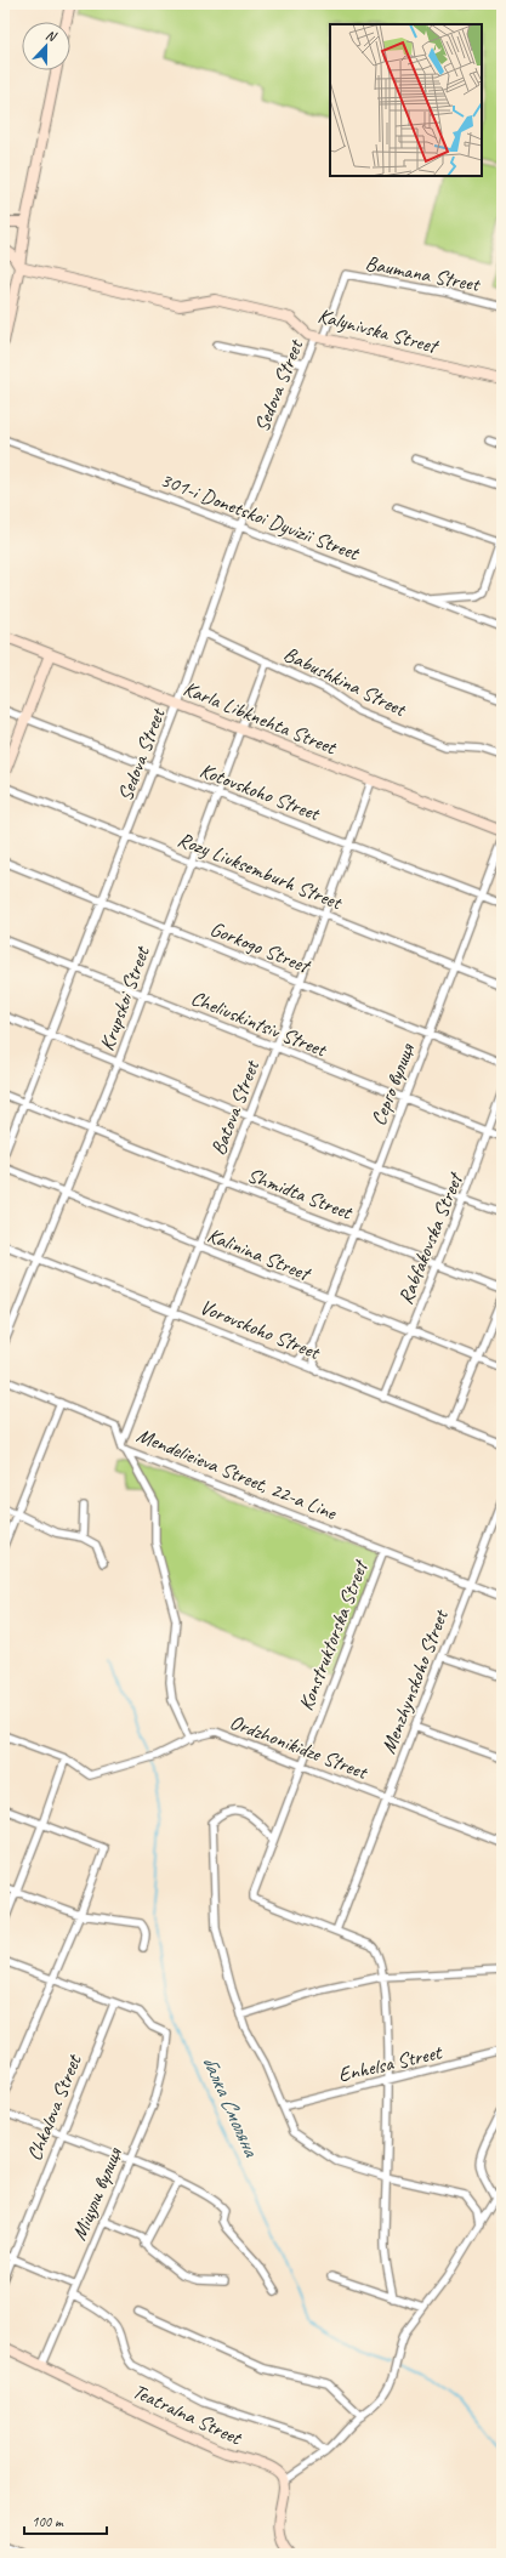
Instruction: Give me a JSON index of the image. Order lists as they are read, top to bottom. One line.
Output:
{"streets":{"street":["Baumana Street","Kalynivska Street","Sedova Street","301-i Donetskoi Dyvizii Street","Babushkina Street","Karla Libknehta Street","Kotovskoho Street","Rozy Liuksemburh Street","Gorkogo Street","Krupskoi Street","Cheliuskintsiv Street","Серго вулиця","Batova Street","Shmidta Street","Rabfakovska Street","Kalinina Street","Vorovskoho Street","Mendelieieva Street, 22-a Line","Konstruktorska Street","Menzhynskoho Street","Ordzhonikidze Street","Enhelsa Street","Chkalova Street","Міцули вулиця","Teatralna Street"]},"crossings":[["Baumana Street","Kalynivska Street"],["Baumana Street","Sedova Street"],["Kalynivska Street","Sedova Street"],["Sedova Street","301-i Donetskoi Dyvizii Street"],["Sedova Street","Babushkina Street"],["Sedova Street","Karla Libknehta Street"],["Sedova Street","Kotovskoho Street"],["Sedova Street","Rozy Liuksemburh Street"],["Sedova Street","Gorkogo Street"],["Sedova Street","Cheliuskintsiv Street"],["Sedova Street","Shmidta Street"],["Babushkina Street","Krupskoi Street"],["Karla Libknehta Street","Krupskoi Street"],["Karla Libknehta Street","Batova Street"],["Kotovskoho Street","Krupskoi Street"],["Kotovskoho Street","Серго вулиця"],["Kotovskoho Street","Batova Street"],["Rozy Liuksemburh Street","Krupskoi Street"],["Rozy Liuksemburh Street","Серго вулиця"],["Rozy Liuksemburh Street","Batova Street"],["Gorkogo Street","Krupskoi Street"],["Gorkogo Street","Серго вулиця"],["Gorkogo Street","Batova Street"],["Krupskoi Street","Cheliuskintsiv Street"],["Krupskoi Street","Shmidta Street"],["Krupskoi Street","Kalinina Street"],["Krupskoi Street","Vorovskoho Street"],["Cheliuskintsiv Street","Серго вулиця"],["Cheliuskintsiv Street","Batova Street"],["Cheliuskintsiv Street","Rabfakovska Street"],["Серго вулиця","Shmidta Street"],["Серго вулиця","Kalinina Street"],["Серго вулиця","Vorovskoho Street"],["Batova Street","Shmidta Street"],["Batova Street","Kalinina Street"],["Batova Street","Vorovskoho Street"],["Batova Street","Mendelieieva Street, 22-a Line"],["Shmidta Street","Rabfakovska Street"],["Rabfakovska Street","Kalinina Street"],["Rabfakovska Street","Vorovskoho Street"],["Mendelieieva Street, 22-a Line","Konstruktorska Street"],["Mendelieieva Street, 22-a Line","Menzhynskoho Street"],["Konstruktorska Street","Menzhynskoho Street"],["Konstruktorska Street","Ordzhonikidze Street"],["Menzhynskoho Street","Ordzhonikidze Street"],["Chkalova Street","Міцули вулиця"],["Міцули вулиця","Teatralna Street"]],"water":["балка Смоляна"],"scale_bar":"100 m","north":"top"}
